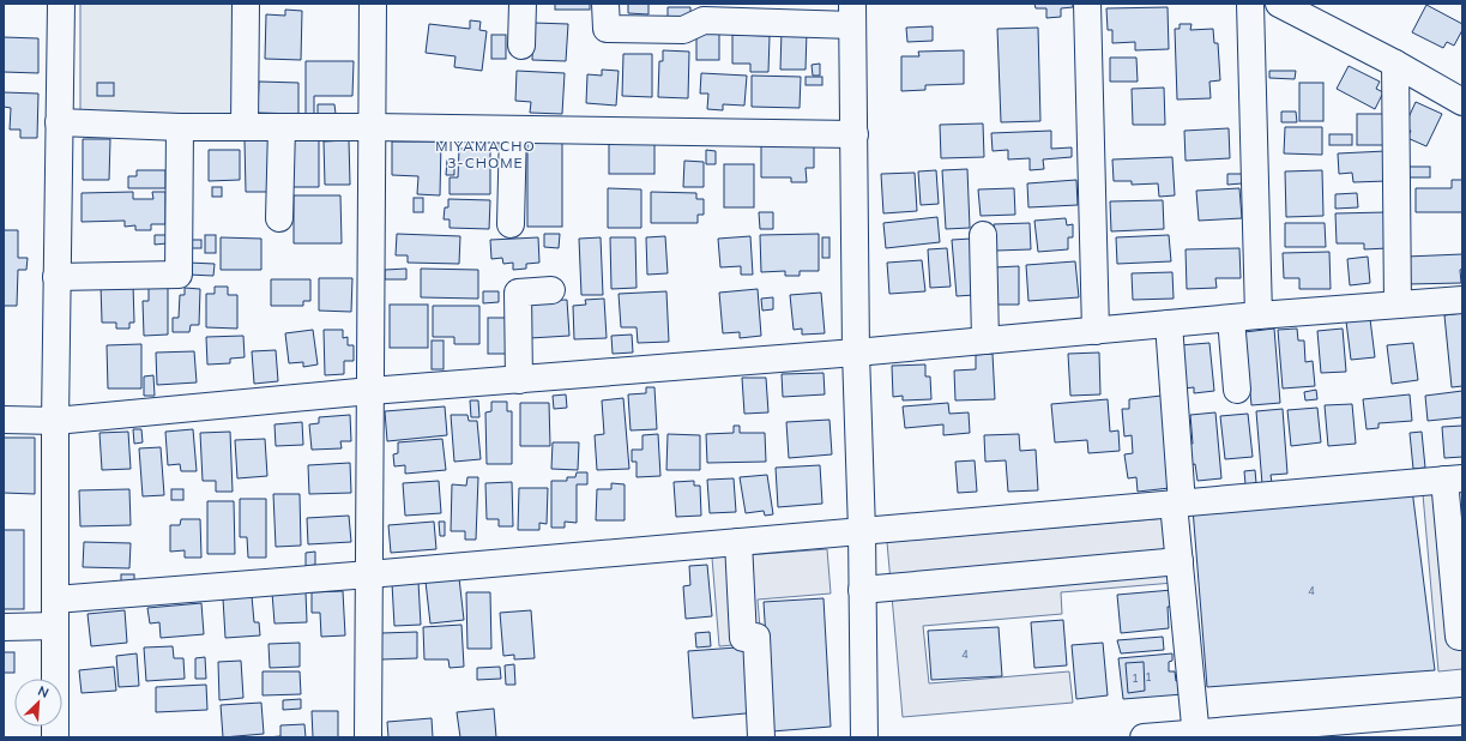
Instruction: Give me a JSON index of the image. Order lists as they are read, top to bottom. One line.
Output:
{"districts":["MIYAMACHO 3-CHOME"],"house_numbers":["4","4","1","1"],"north":"top right"}
